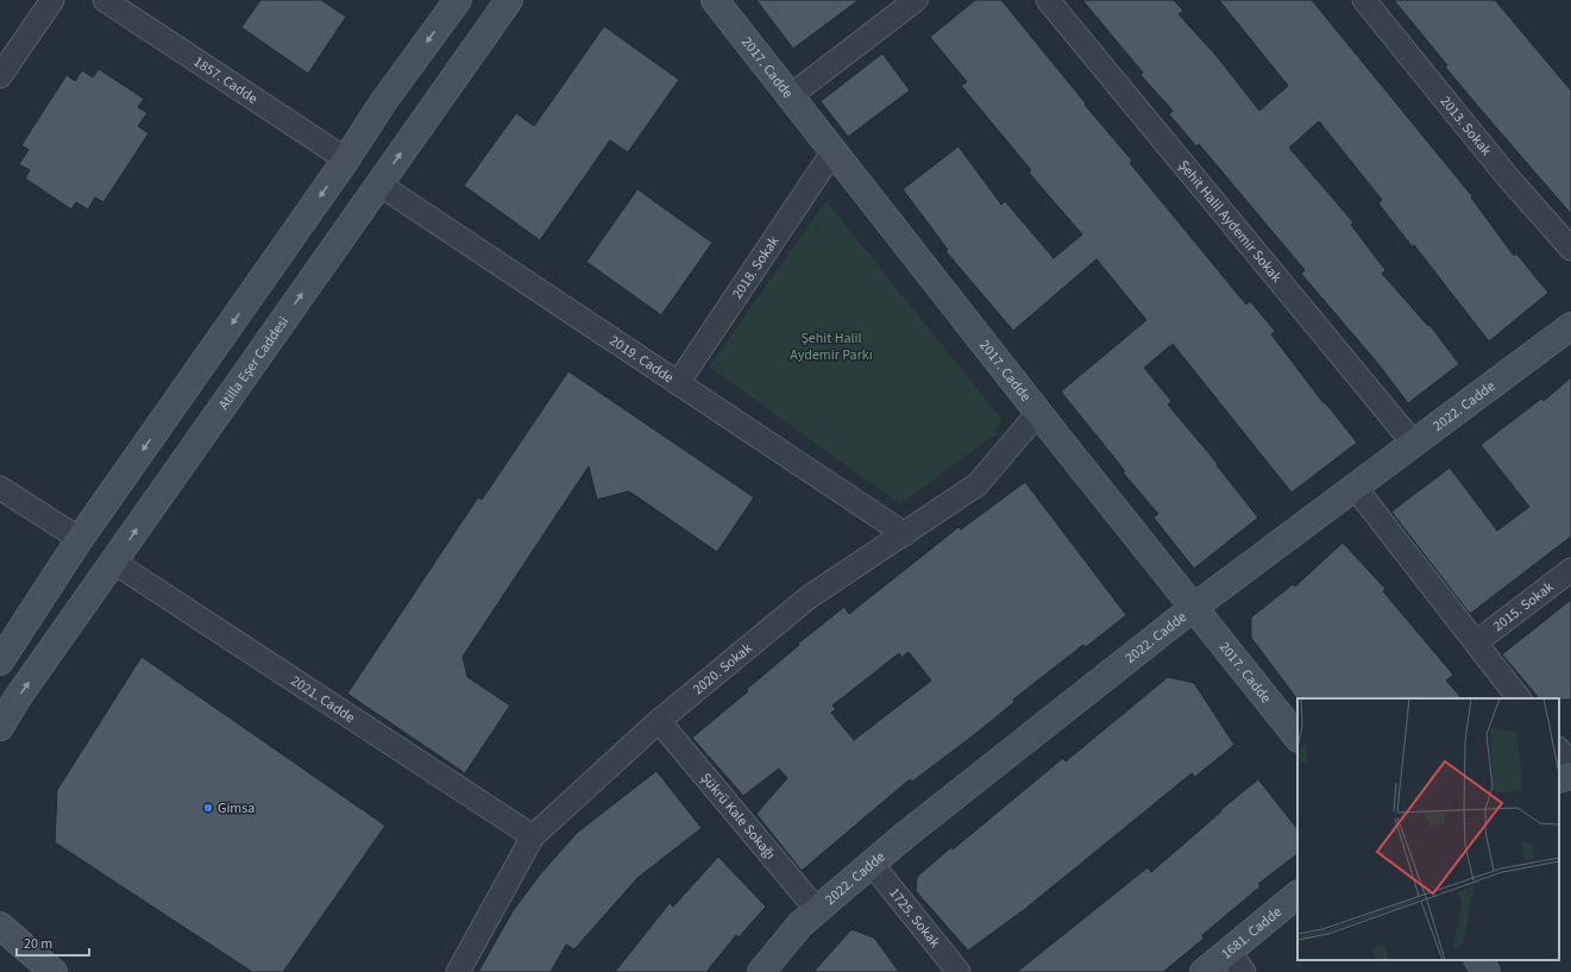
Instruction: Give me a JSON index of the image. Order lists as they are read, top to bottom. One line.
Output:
{"streets":{"street":["2017. Cadde","1857. Cadde","2013. Sokak","Şehit Halil Aydemir Sokak","2018. Sokak","2019. Cadde","Atilla Eşer Caddesi","2022. Cadde","2015. Sokak","2020. Sokak","2021. Cadde","Şükrü Kale Sokağı","1725. Sokak","1681. Cadde"]},"crossings":[["2017. Cadde","2018. Sokak"],["2017. Cadde","2022. Cadde"],["2017. Cadde","2020. Sokak"],["Şehit Halil Aydemir Sokak","2022. Cadde"],["2018. Sokak","2019. Cadde"],["2019. Cadde","Atilla Eşer Caddesi"],["2019. Cadde","2020. Sokak"],["Atilla Eşer Caddesi","2021. Cadde"],["2022. Cadde","Şükrü Kale Sokağı"],["2022. Cadde","1725. Sokak"],["2020. Sokak","2021. Cadde"],["2020. Sokak","Şükrü Kale Sokağı"]],"parks":["Şehit Halil Aydemir Parkı"],"places":["Gimsa"],"scale_bar":"20 m"}
